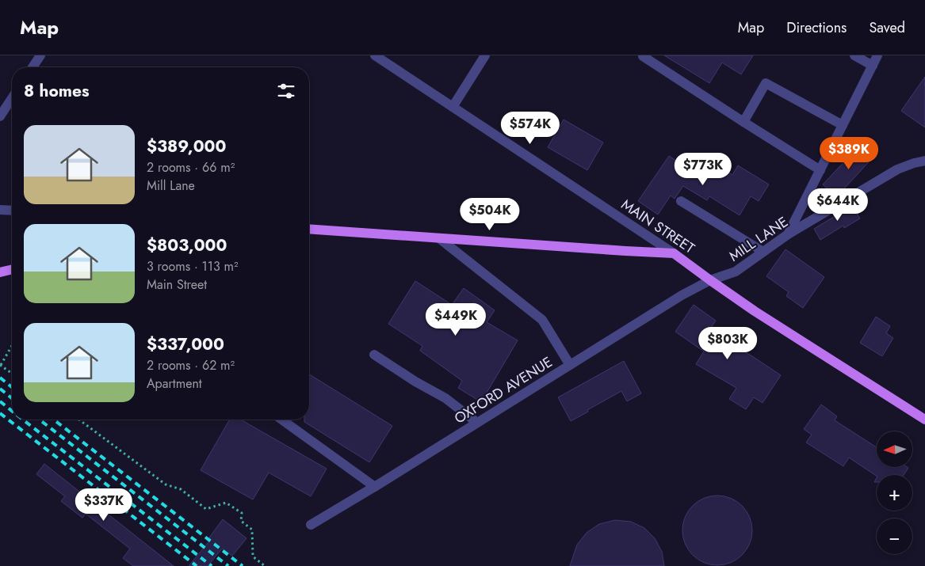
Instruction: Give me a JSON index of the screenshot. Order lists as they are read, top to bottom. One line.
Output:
{"streets":{"main road":["MAIN STREET"],"street":["MILL LANE","OXFORD AVENUE"]},"crossings":[["MAIN STREET","MILL LANE"],["MAIN STREET","OXFORD AVENUE"],["MILL LANE","OXFORD AVENUE"]],"north":"left","page":{"header":"Map","nav":["Map","Directions","Saved"],"heading":"8 homes","price":["$574K","$389K","$773K","$644K","$504K","$449K","$803K","$337K"],"list":[{"name":"$389,000","note":"2 rooms · 66 m² · Mill Lane"},{"name":"$803,000","note":"3 rooms · 113 m² · Main Street"},{"name":"$337,000","note":"2 rooms · 62 m² · Apartment"}],"map_buttons":["+","−"]}}
